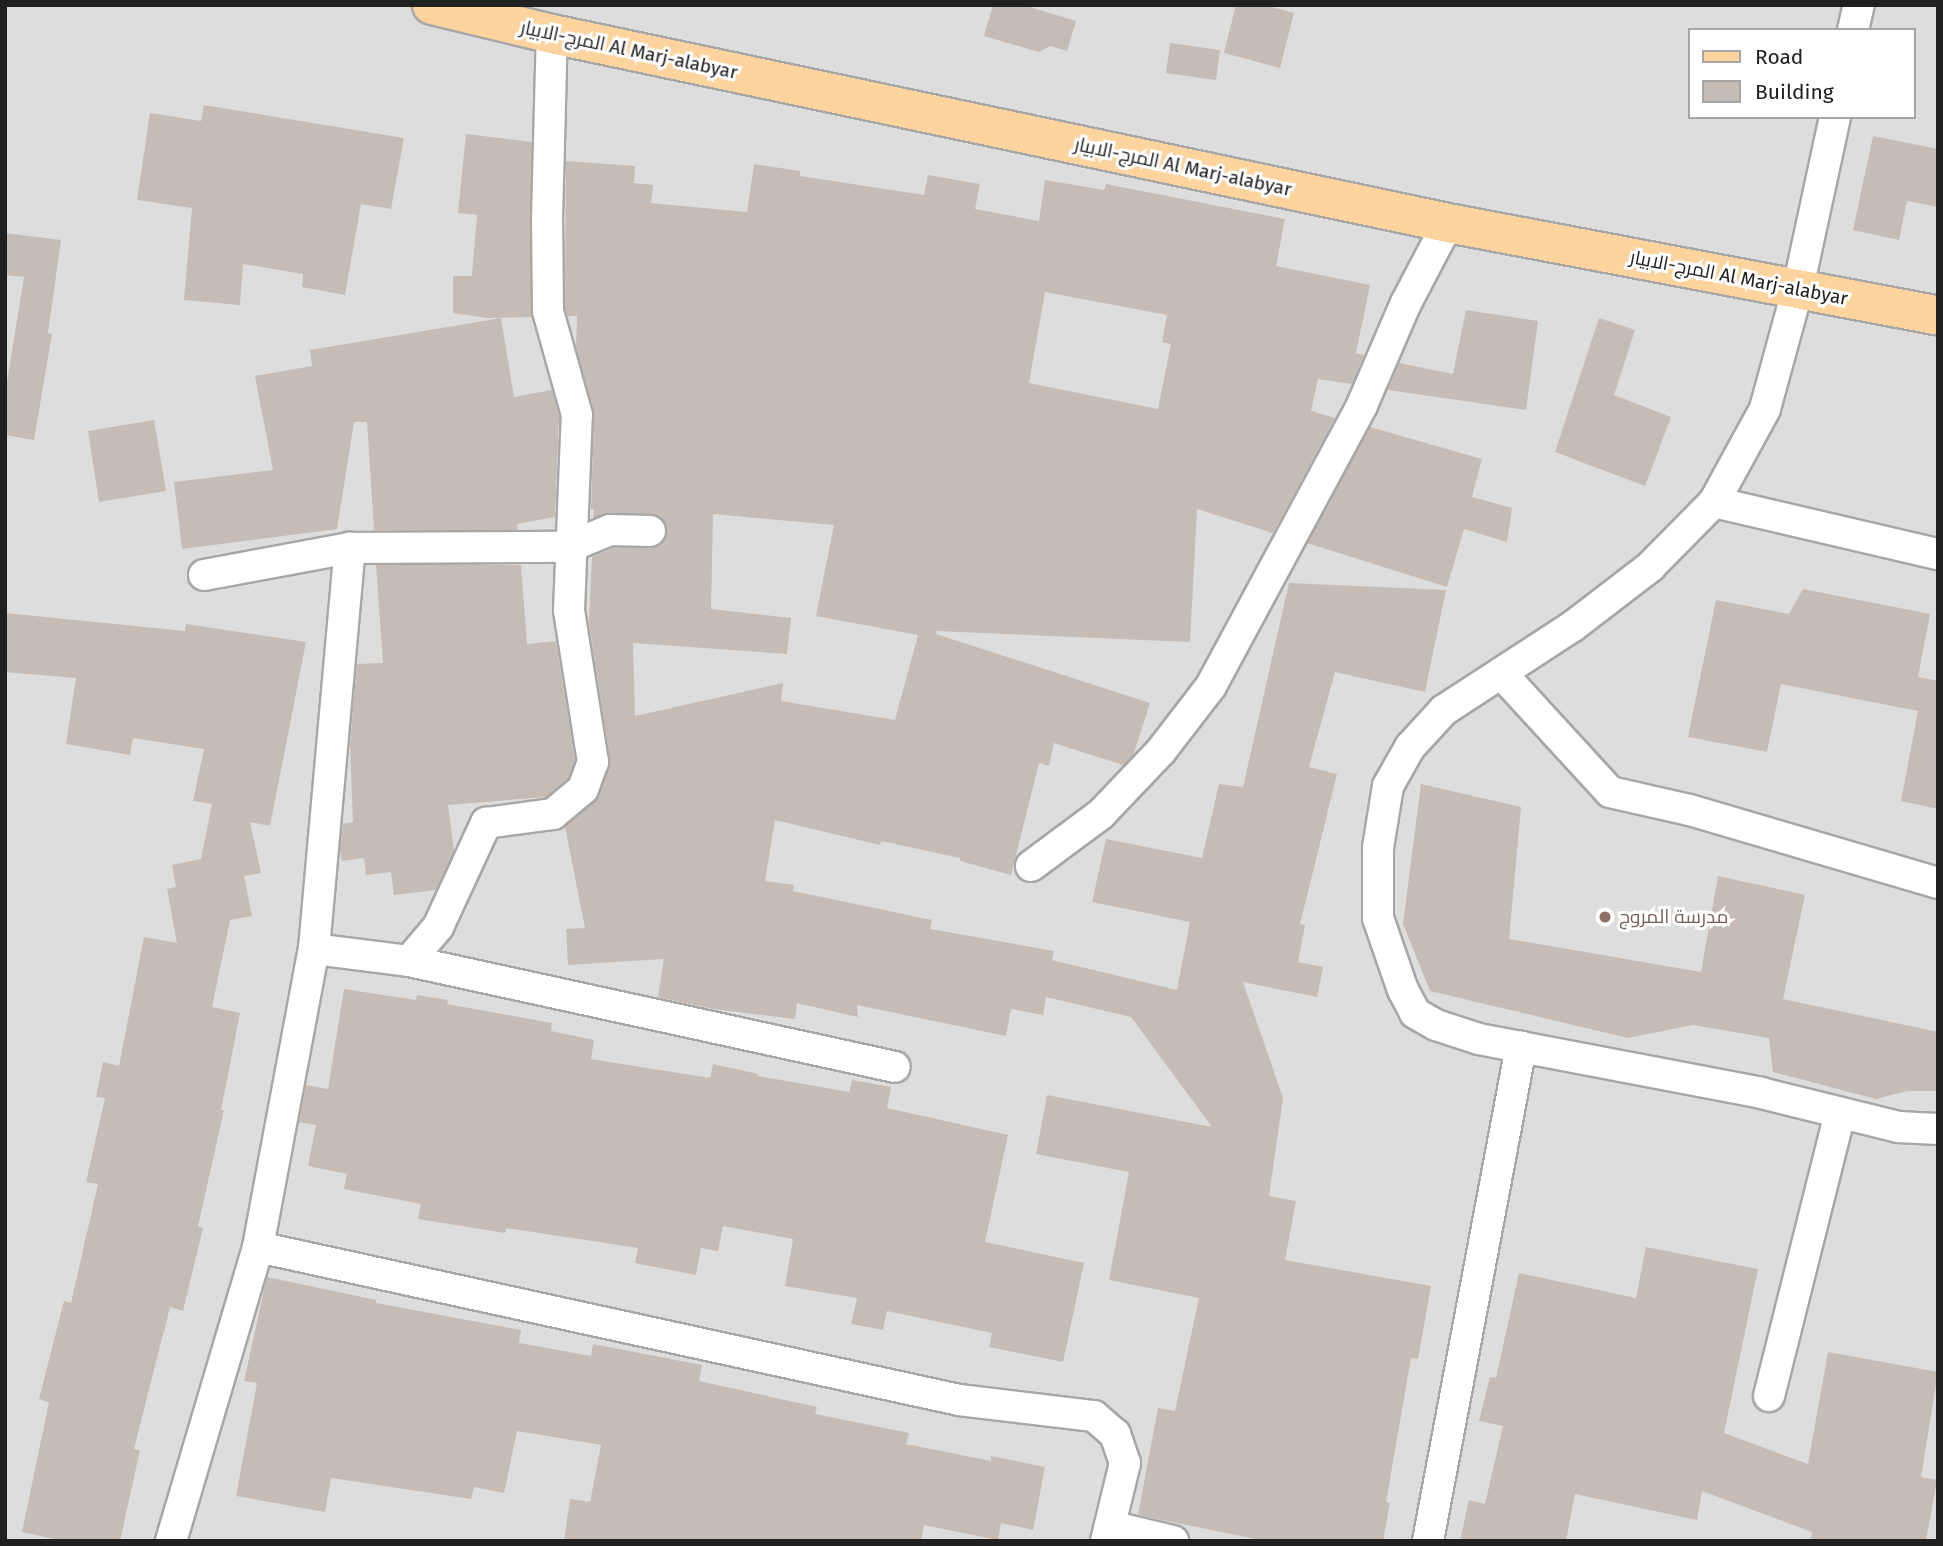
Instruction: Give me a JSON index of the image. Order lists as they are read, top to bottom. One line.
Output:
{"streets":{"main road":["المرج-الابيار Al Marj-alabyar"]},"places":["مدرسة المروج"],"legend":["Road","Building"]}
